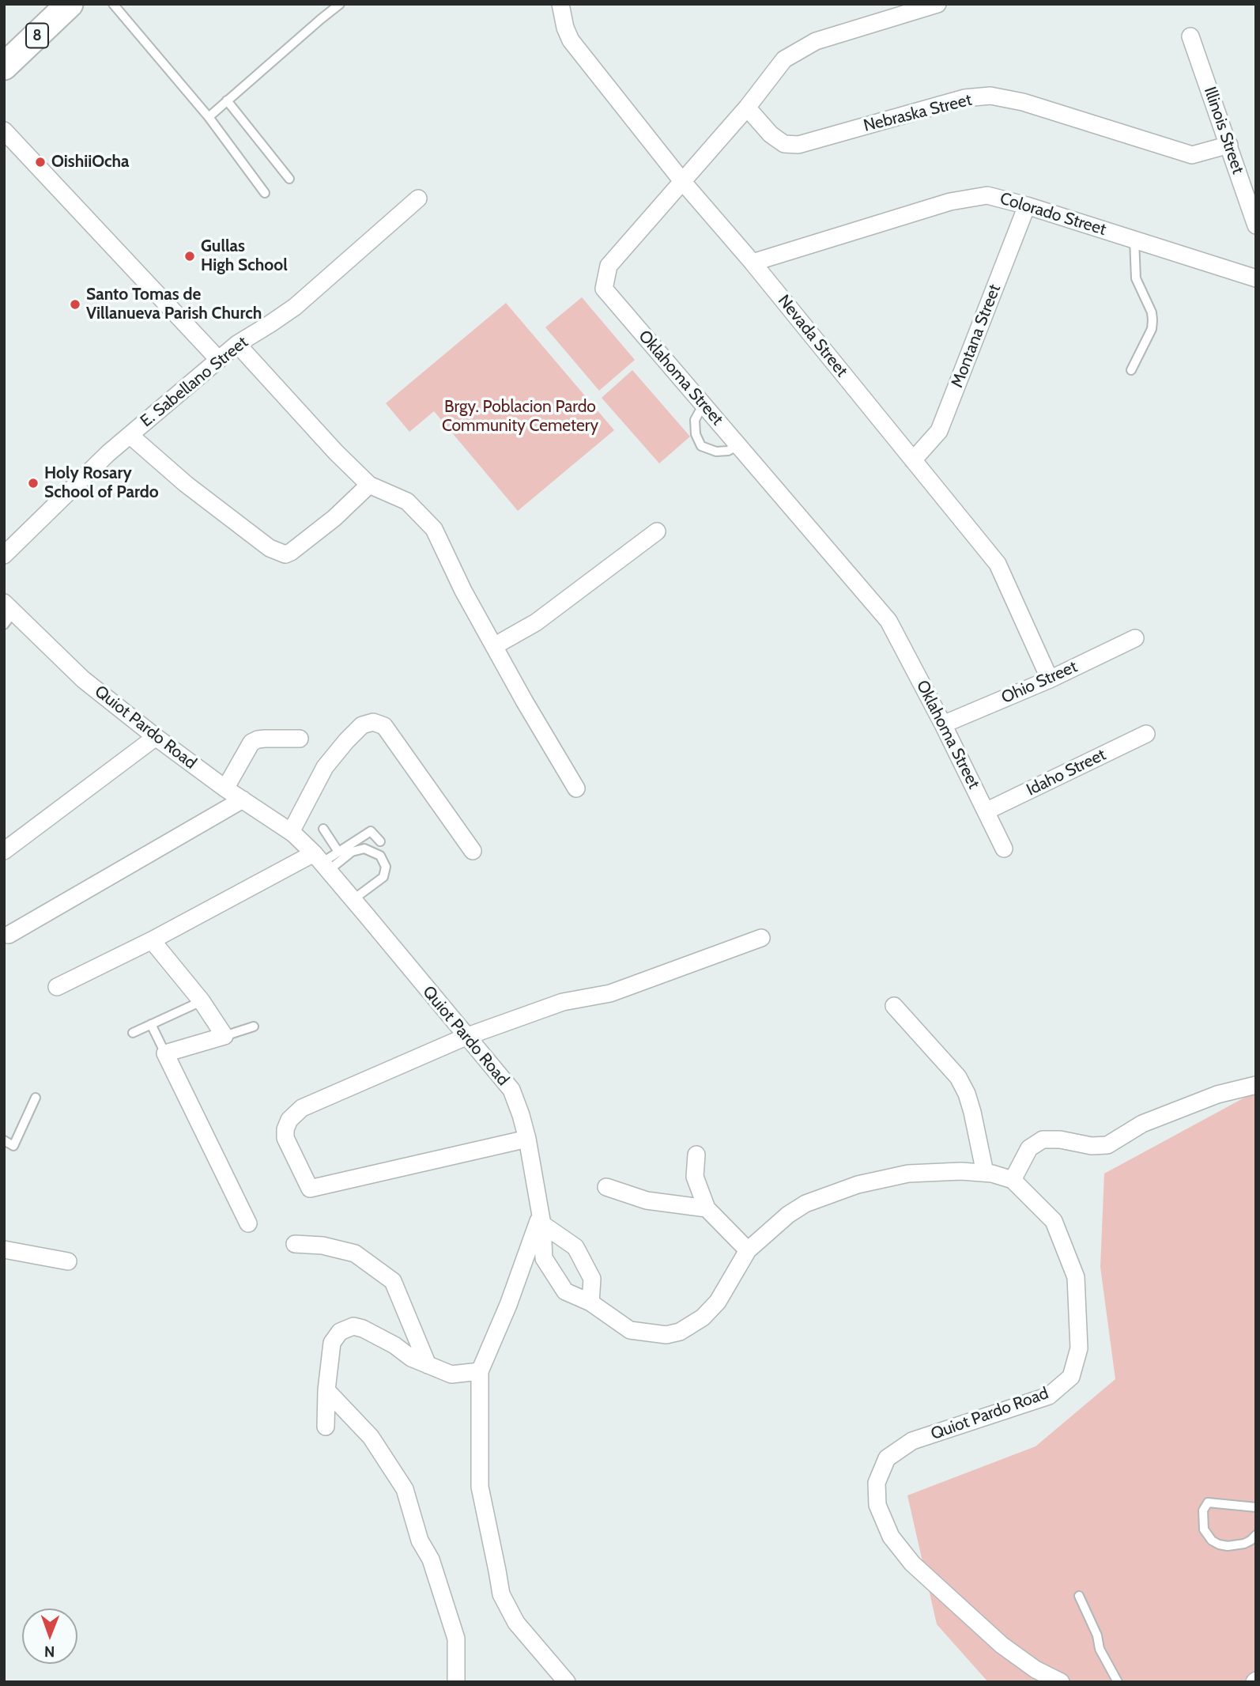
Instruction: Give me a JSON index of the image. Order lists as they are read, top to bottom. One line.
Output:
{"streets":{"main road":["8"],"street":["Nebraska Street","Illinois Street","Colorado Street","Nevada Street","Montana Street","Oklahoma Street","E. Sabellano Street","Ohio Street","Quiot Pardo Road","Idaho Street"]},"crossings":[["Nebraska Street","Illinois Street"],["Nebraska Street","Oklahoma Street"],["Colorado Street","Nevada Street"],["Colorado Street","Montana Street"],["Nevada Street","Montana Street"],["Nevada Street","Oklahoma Street"],["Nevada Street","Ohio Street"],["Oklahoma Street","Ohio Street"],["Oklahoma Street","Idaho Street"]],"parks":["Brgy. Poblacion Pardo Community Cemetery"],"places":["OishiiOcha","Gullas High School","Santo Tomas de Villanueva Parish Church","Holy Rosary School of Pardo"],"north":"bottom"}
